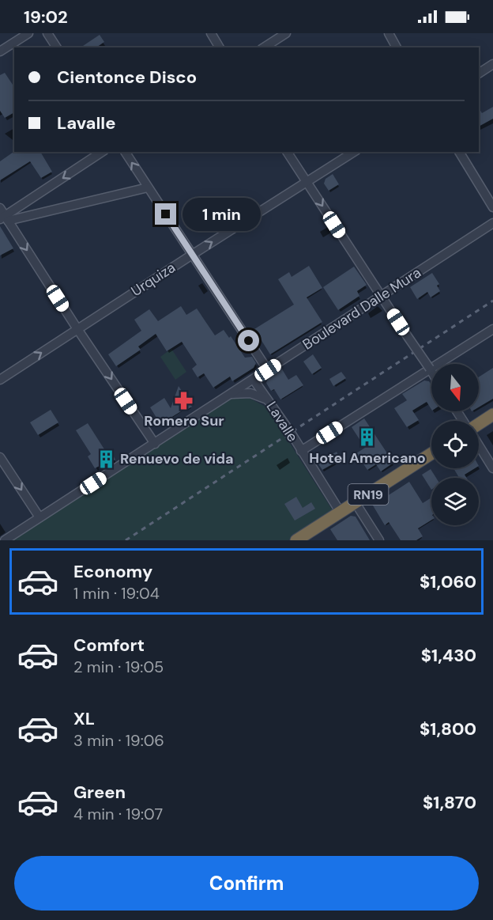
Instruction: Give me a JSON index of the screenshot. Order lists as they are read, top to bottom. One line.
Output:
{"streets":{"highway":["RN19"],"street":["Urquiza","Boulevard Dalle Mura","Lavalle"]},"crossings":[["Boulevard Dalle Mura","Lavalle"],["Lavalle","RN19"]],"one_way":["Urquiza"],"places":{"pharmacy":["Romero Sur"],"building":["Hotel Americano","Renuevo de vida"]},"north":"bottom","page":{"status":"19:02","banner":["Cientonce Disco","Lavalle"],"bubble":"1 min","list":[{"name":"Economy","note":"1 min · 19:04","value":"$1,060"},{"name":"Comfort","note":"2 min · 19:05","value":"$1,430"},{"name":"XL","note":"3 min · 19:06","value":"$1,800"},{"name":"Green","note":"4 min · 19:07","value":"$1,870"}],"buttons":"Confirm"}}
